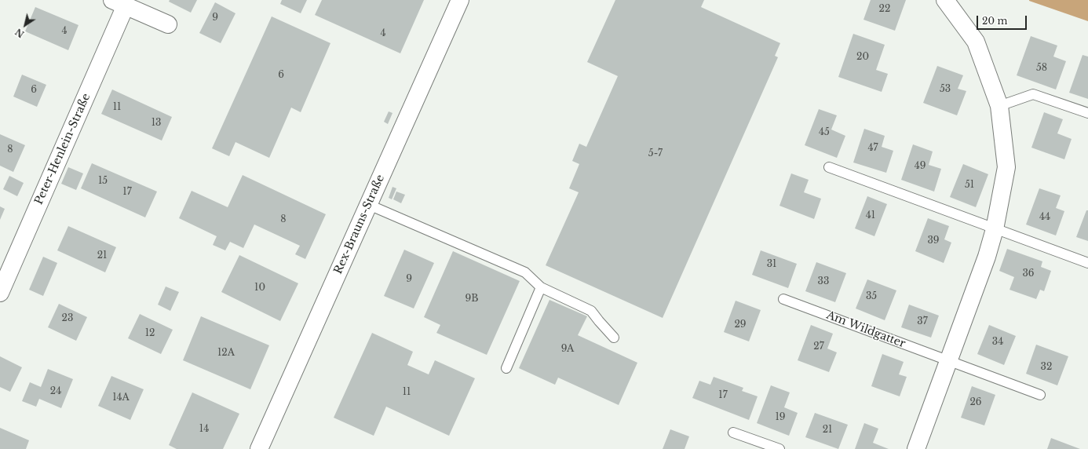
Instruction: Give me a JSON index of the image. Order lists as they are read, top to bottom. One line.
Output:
{"streets":{"street":["Peter-Henlein-Straße","Rex-Brauns-Straße"],"lane":["Am Wildgatter"]},"house_numbers":["22","9","4","4","20","58","6","53","6","11","13","45","47","8","5-7","49","15","51","17","41","44","8","39","21","31","36","9","33","10","35","9B","23","37","29","12","34","27","9A","12A","32","24","11","17","14A","26","19","14","21"],"scale_bar":"20 m","north":"bottom left"}
